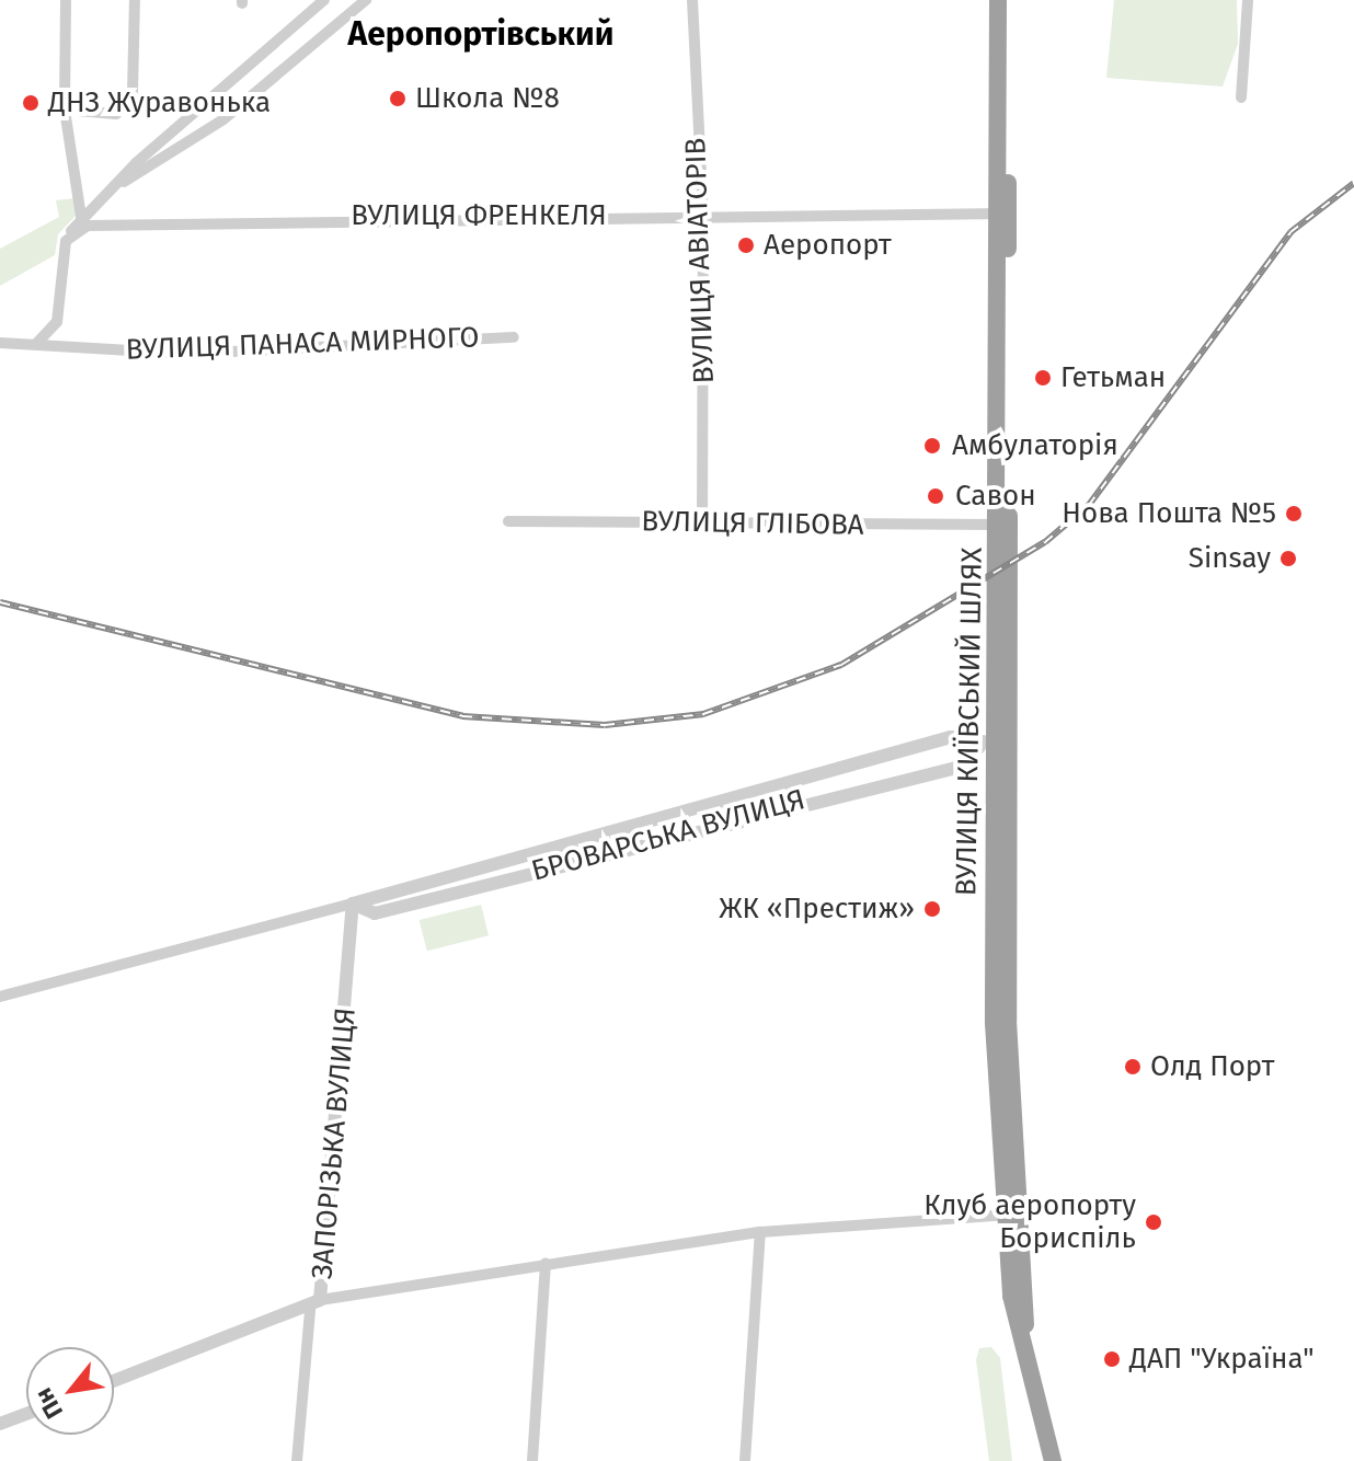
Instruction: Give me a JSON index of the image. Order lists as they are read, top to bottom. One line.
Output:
{"streets":{"highway":["ВУЛИЦЯ КИЇВСЬКИЙ ШЛЯХ"],"street":["ВУЛИЦЯ ФРЕНКЕЛЯ","ВУЛИЦЯ АВІАТОРІВ","ВУЛИЦЯ ПАНАСА МИРНОГО","ВУЛИЦЯ ГЛІБОВА","БРОВАРСЬКА ВУЛИЦЯ","ЗАПОРІЗЬКА ВУЛИЦЯ"]},"crossings":[["ВУЛИЦЯ ФРЕНКЕЛЯ","ВУЛИЦЯ АВІАТОРІВ"],["ВУЛИЦЯ ФРЕНКЕЛЯ","ВУЛИЦЯ КИЇВСЬКИЙ ШЛЯХ"],["ВУЛИЦЯ АВІАТОРІВ","ВУЛИЦЯ ГЛІБОВА"],["ВУЛИЦЯ ГЛІБОВА","ВУЛИЦЯ КИЇВСЬКИЙ ШЛЯХ"],["ВУЛИЦЯ КИЇВСЬКИЙ ШЛЯХ","БРОВАРСЬКА ВУЛИЦЯ"],["БРОВАРСЬКА ВУЛИЦЯ","ЗАПОРІЗЬКА ВУЛИЦЯ"]],"districts":["Аеропортівський"],"places":["Школа №8","ДНЗ Журавонька","Аеропорт","Гетьман","Амбулаторія","Савон","Нова Пошта №5","Sinsay","ЖК «Престиж»","Олд Порт","Клуб аеропорту Бориспіль","ДАП \"Україна\""],"north":"bottom left"}
